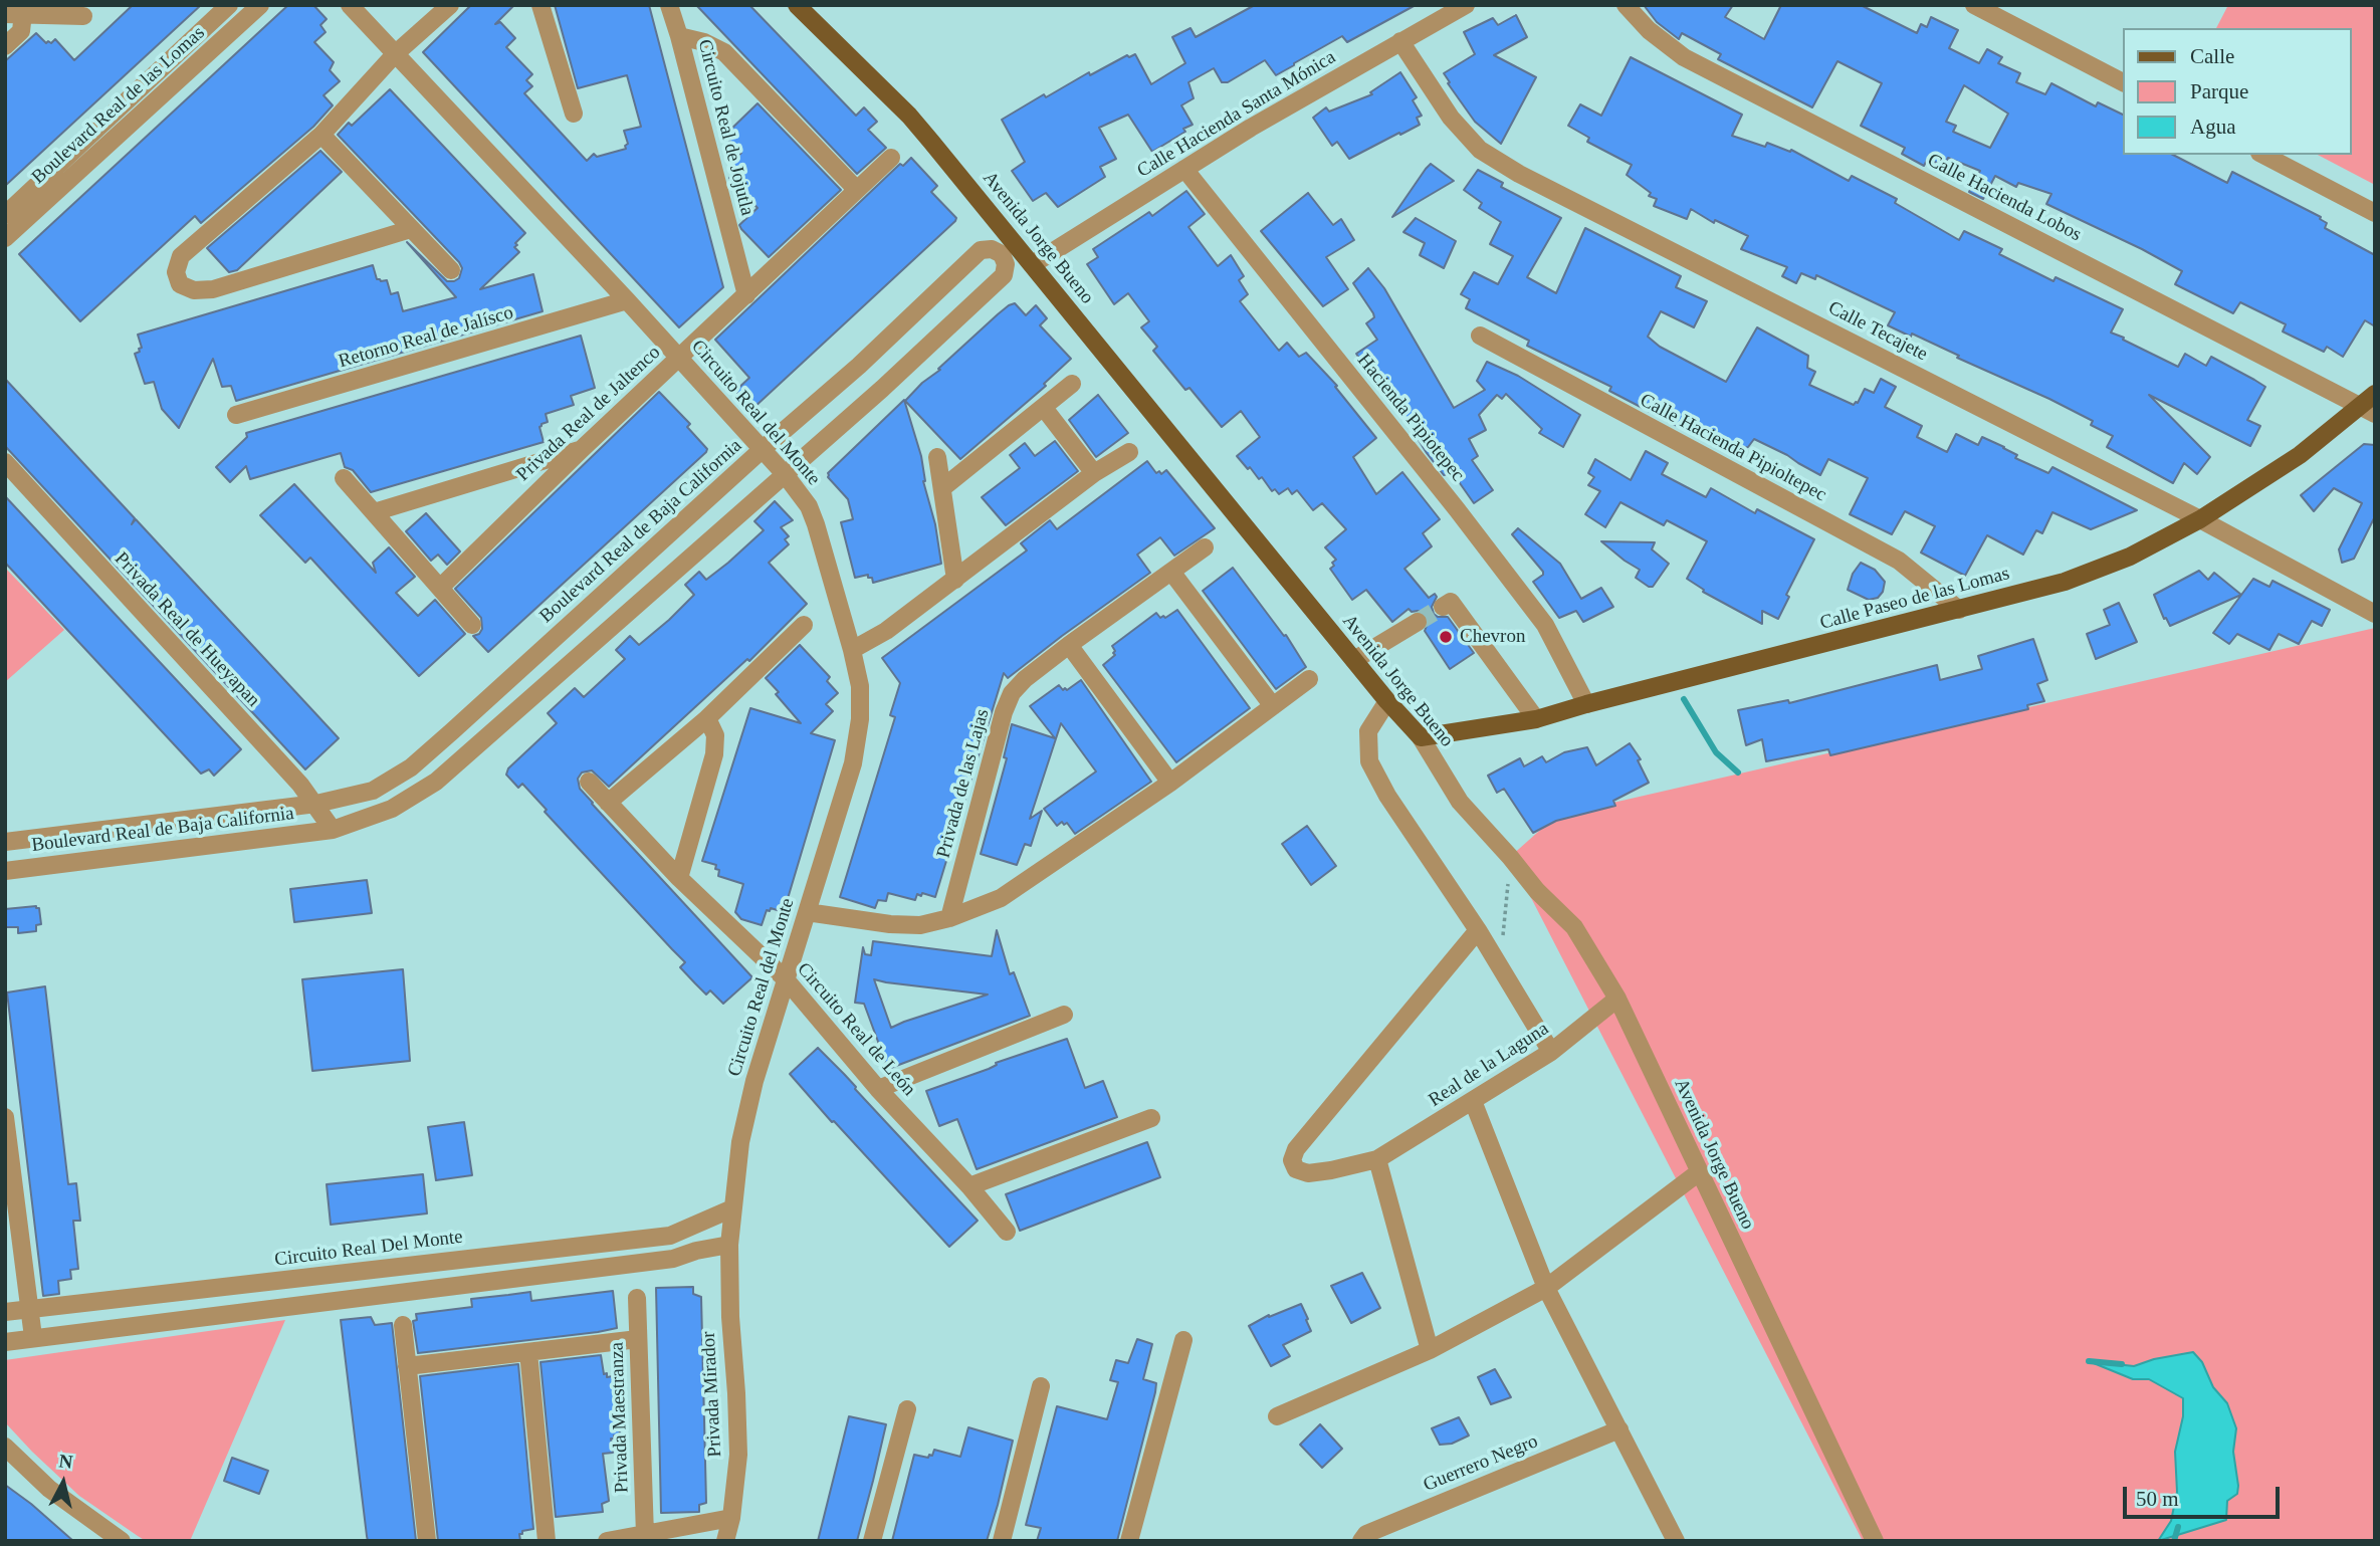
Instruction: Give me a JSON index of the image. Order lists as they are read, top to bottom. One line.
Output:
{"streets":{"main road":["Avenida Jorge Bueno","Calle Paseo de las Lomas"],"street":["Boulevard Real de las Lomas","Calle Hacienda Santa Mónica","Circuito Real de Jojutla","Calle Hacienda Lobos","Calle Tecajete","Retorno Real de Jalísco","Circuito Real del Monte","Privada Real de Jaltenco","Hacienda Pipiotepec","Calle Hacienda Pipioltepec","Boulevard Real de Baja California","Privada Real de Hueyapan","Privada de las Lajas","Circuito Real de León","Real de la Laguna","Circuito Real Del Monte","Privada Mirador","Privada Maestranza","Guerrero Negro"]},"crossings":[["Calle Hacienda Santa Mónica","Avenida Jorge Bueno"],["Calle Hacienda Santa Mónica","Calle Tecajete"],["Calle Hacienda Santa Mónica","Hacienda Pipiotepec"],["Circuito Real de Jojutla","Privada Real de Jaltenco"],["Calle Hacienda Lobos","Calle Paseo de las Lomas"],["Avenida Jorge Bueno","Calle Paseo de las Lomas"],["Avenida Jorge Bueno","Real de la Laguna"],["Calle Tecajete","Calle Paseo de las Lomas"],["Retorno Real de Jalísco","Circuito Real del Monte"],["Circuito Real del Monte","Privada Real de Jaltenco"],["Circuito Real del Monte","Boulevard Real de Baja California"],["Circuito Real del Monte","Circuito Real de León"],["Circuito Real del Monte","Circuito Real Del Monte"],["Circuito Real del Monte","Privada Mirador"],["Hacienda Pipiotepec","Calle Paseo de las Lomas"],["Calle Hacienda Pipioltepec","Calle Paseo de las Lomas"],["Boulevard Real de Baja California","Privada Real de Hueyapan"]],"places":["Chevron"],"legend":["Calle","Parque","Agua"],"scale_bar":"50 m","north":"top"}
